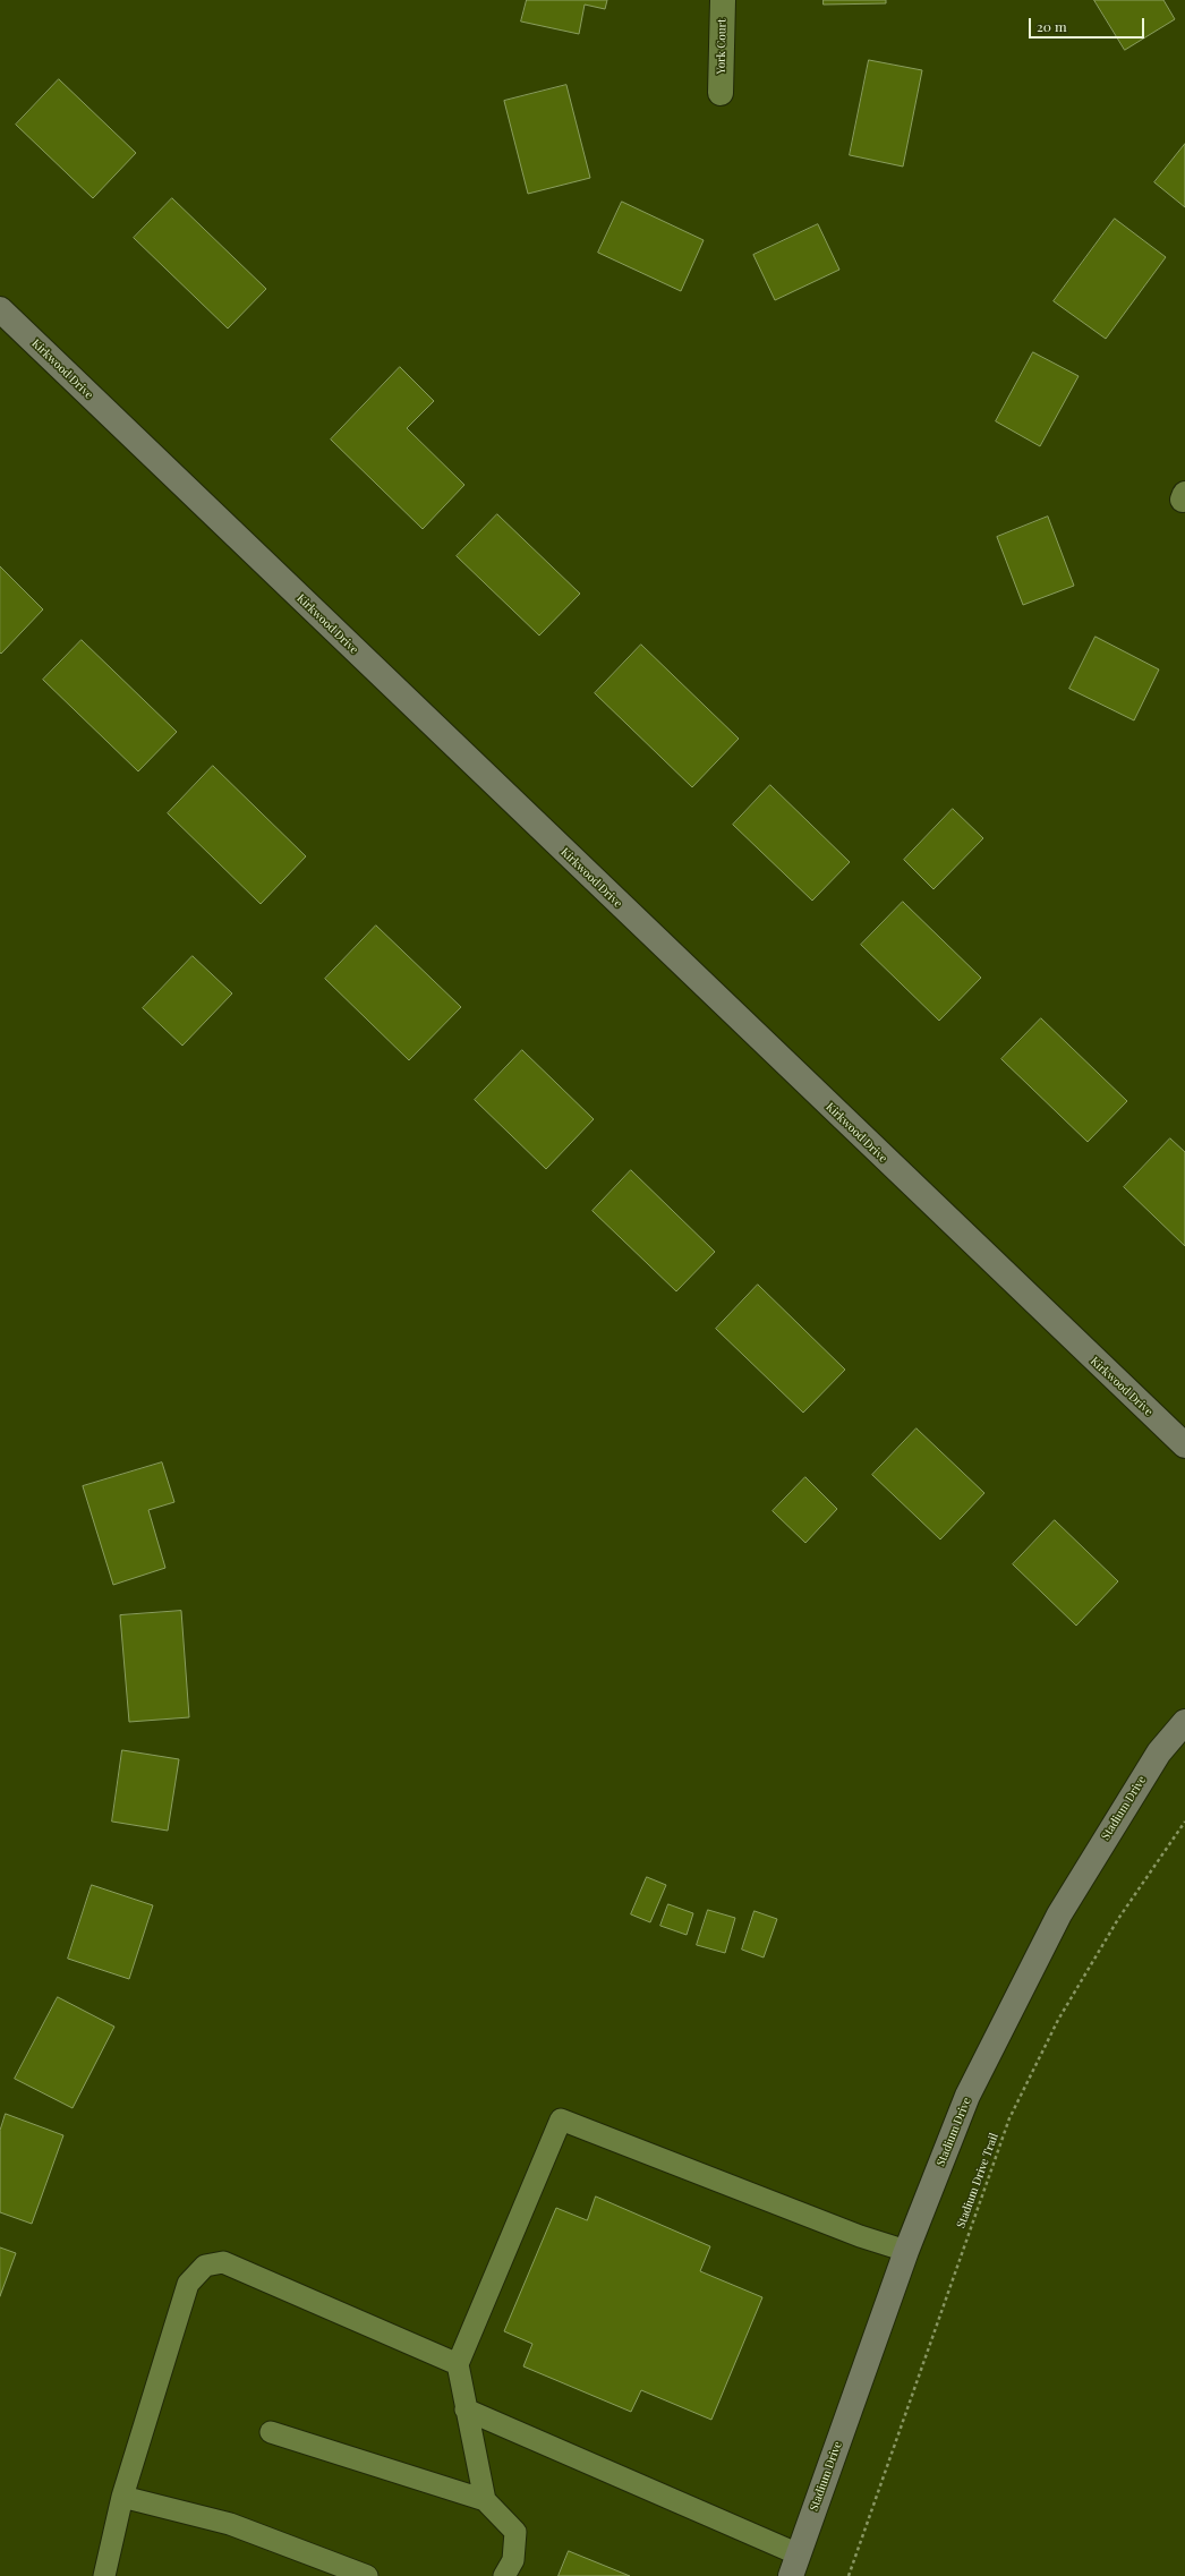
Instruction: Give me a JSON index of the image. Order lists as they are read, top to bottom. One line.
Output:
{"streets":{"street":["York Court","Kirkwood Drive","Stadium Drive"],"path":["Stadium Drive Trail"]},"scale_bar":"20 m"}
